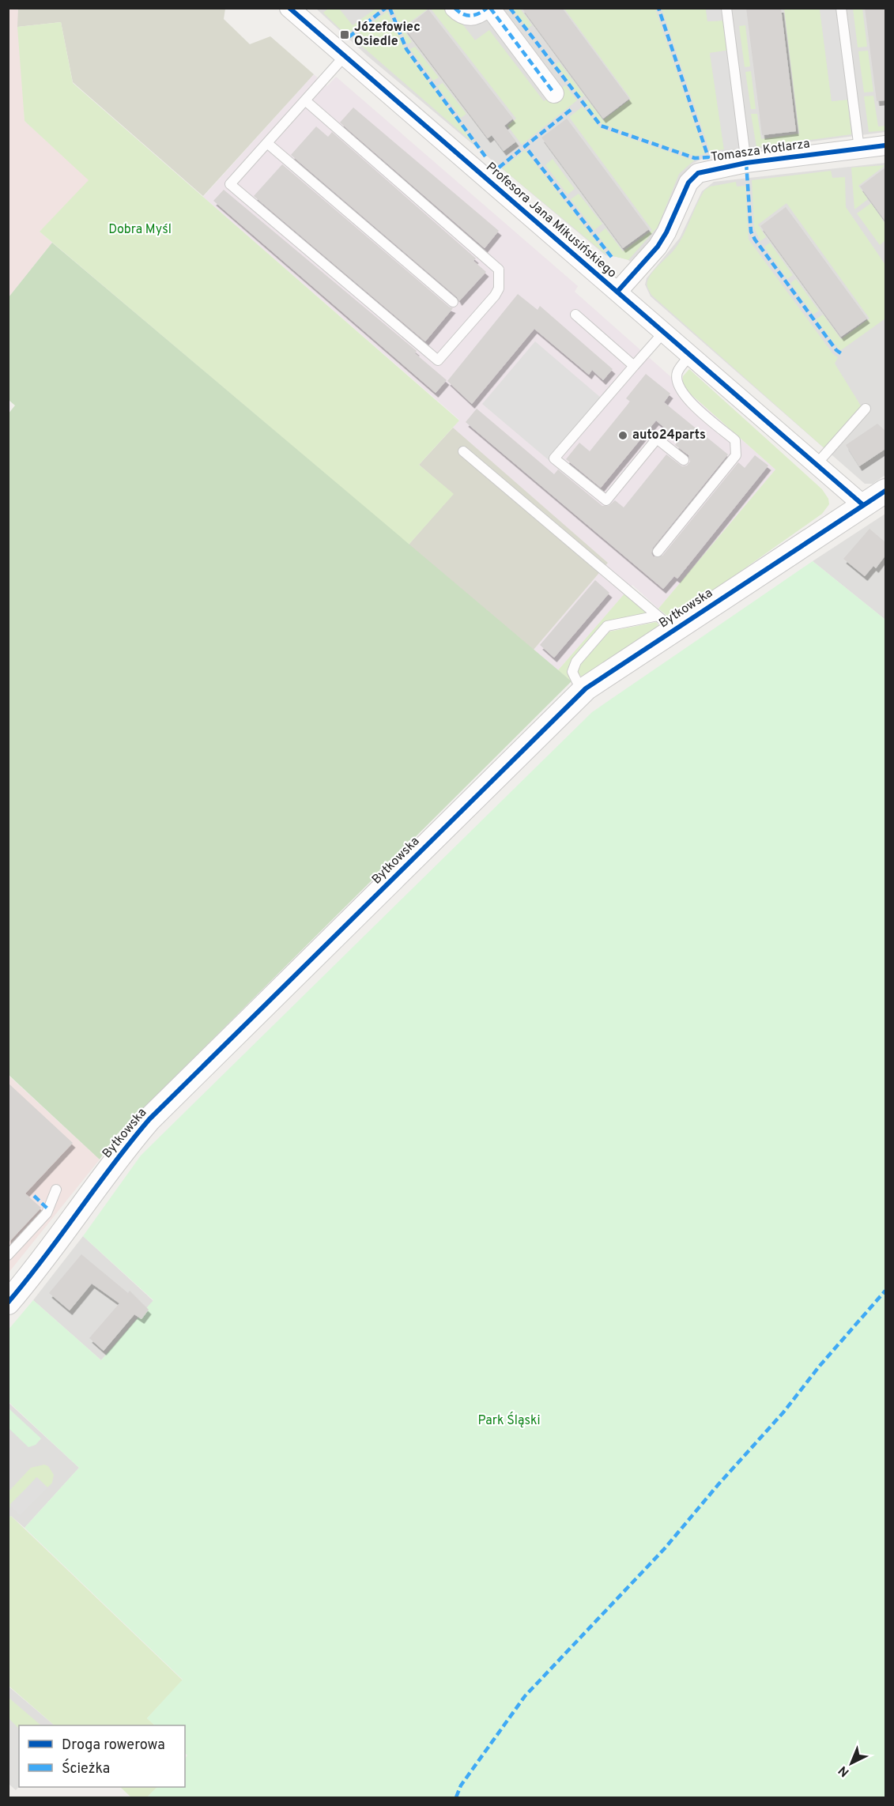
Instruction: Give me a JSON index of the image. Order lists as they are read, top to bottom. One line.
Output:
{"streets":{"street":["Tomasza Kotlarza","Profesora Jana Mikusińskiego","Bytkowska"]},"crossings":[["Tomasza Kotlarza","Profesora Jana Mikusińskiego"],["Profesora Jana Mikusińskiego","Bytkowska"]],"parks":["Dobra Myśl","Park Śląski"],"places":{"transit":["Józefowiec Osiedle"],"other":["auto24parts"]},"legend":["Droga rowerowa","Ścieżka"],"north":"bottom left"}
